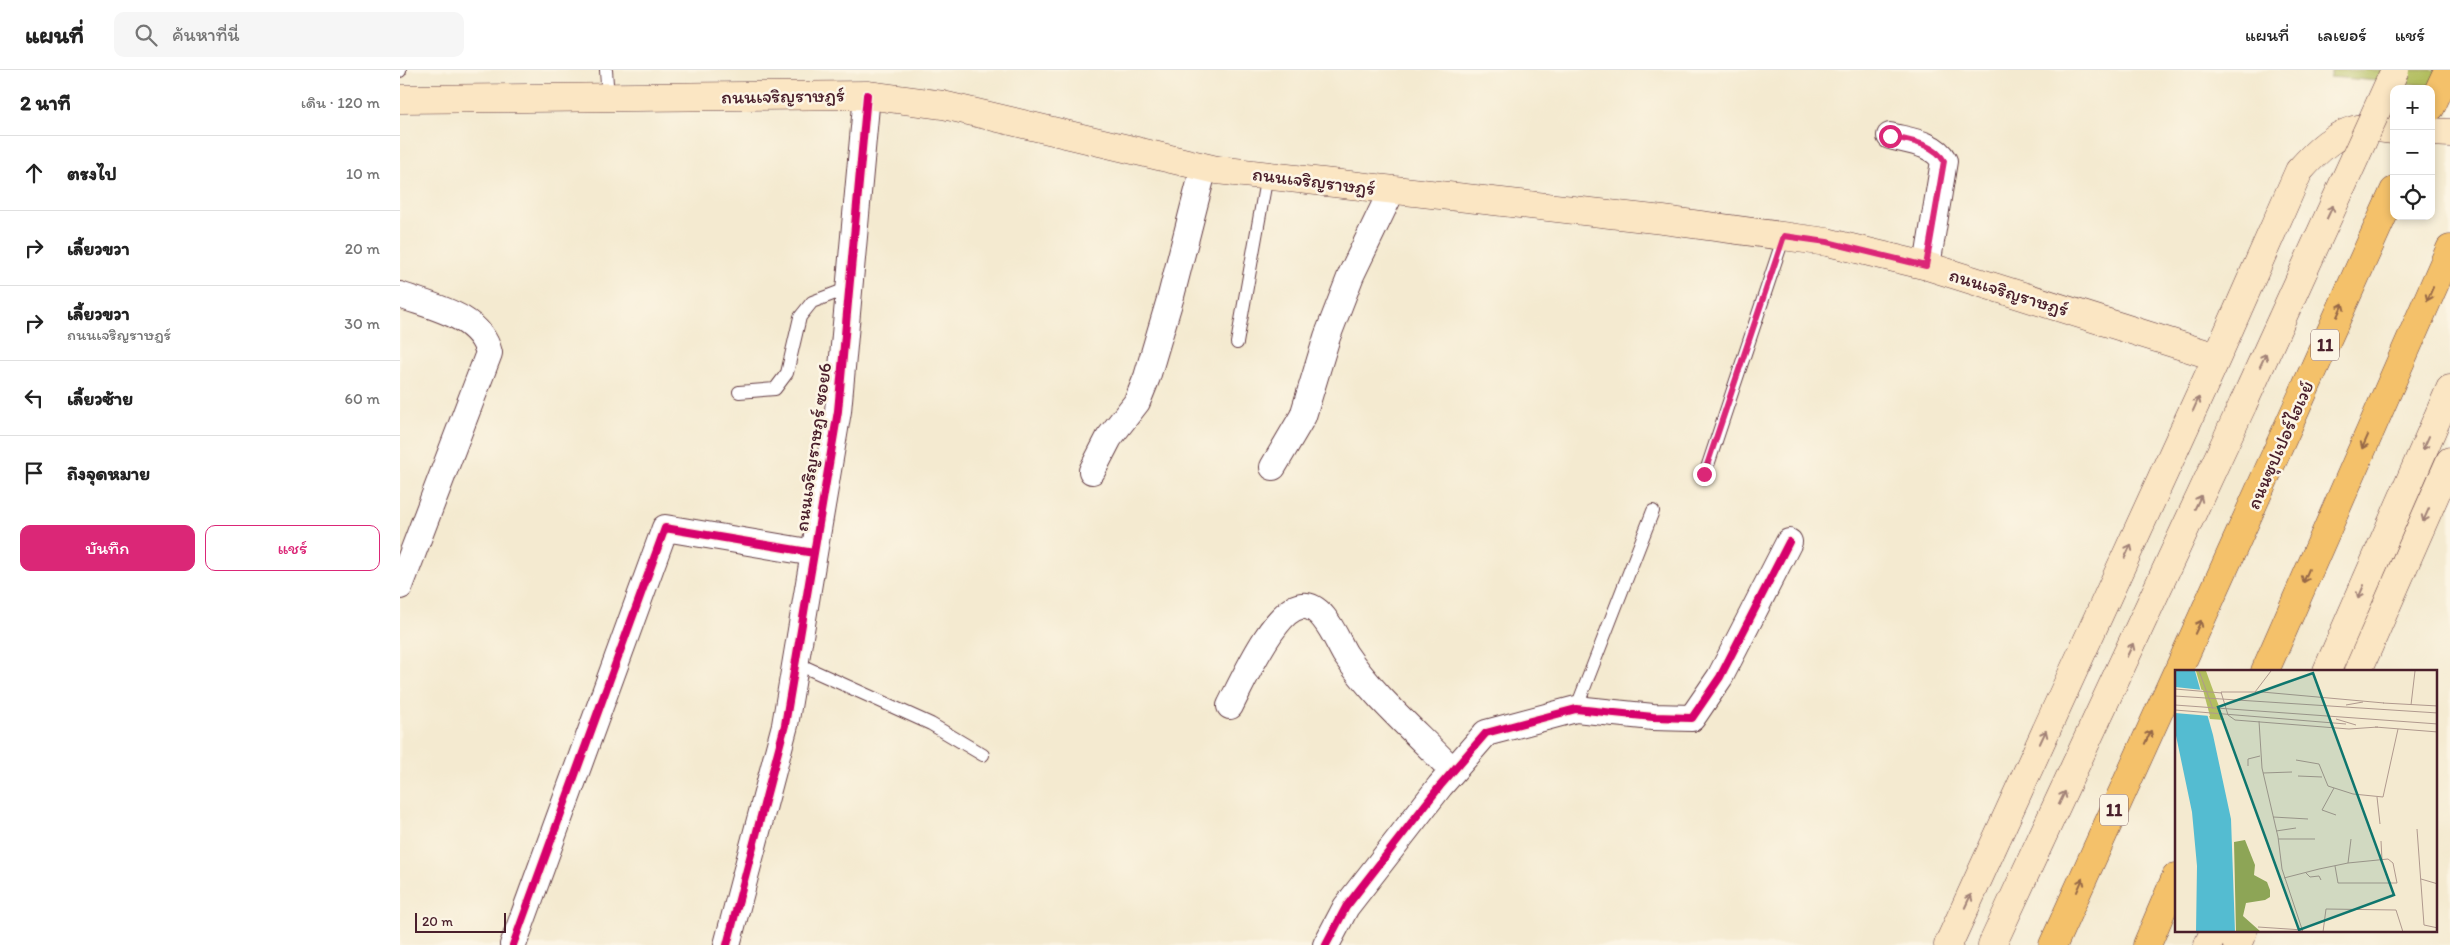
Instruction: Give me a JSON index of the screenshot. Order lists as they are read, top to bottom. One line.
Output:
{"streets":{"highway":["11","ถนนซุปเปอร์ไฮเวย์"],"main road":["ถนนเจริญราษฎร์"],"street":["ถนนเจริญราษฎร์ ซอย6"]},"crossings":[["ถนนเจริญราษฎร์","ถนนเจริญราษฎร์ ซอย6"]],"scale_bar":"20 m","page":{"header":"แผนที่","search":"ค้นหาที่นี่","nav":["แผนที่","เลเยอร์","แชร์"],"heading":["2 นาที","เดิน · 120 m"],"map_buttons":["+","−"],"list":[["ตรงไป","10 m"],["เลี้ยวขวา","20 m"],["เลี้ยวขวา","ถนนเจริญราษฎร์","30 m"],["เลี้ยวซ้าย","60 m"],"ถึงจุดหมาย"],"buttons":["บันทึก","แชร์"],"scale":"20 m"}}
